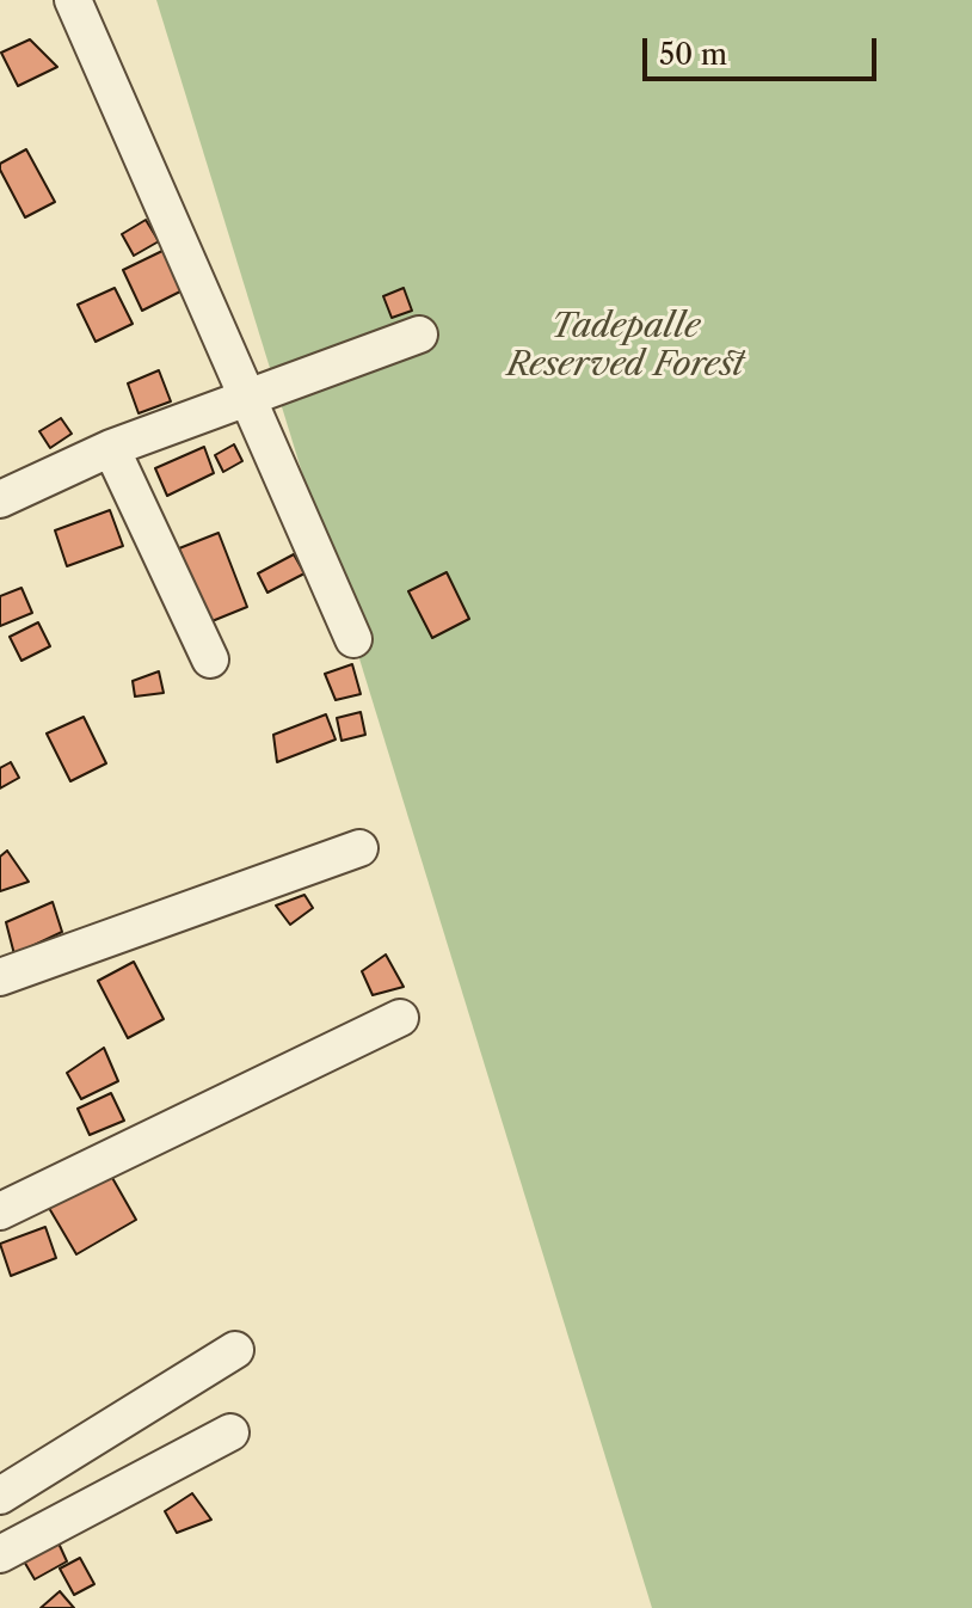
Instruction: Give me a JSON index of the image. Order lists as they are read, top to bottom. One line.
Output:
{"parks":["Tadepalle Reserved Forest"],"scale_bar":"50 m"}
